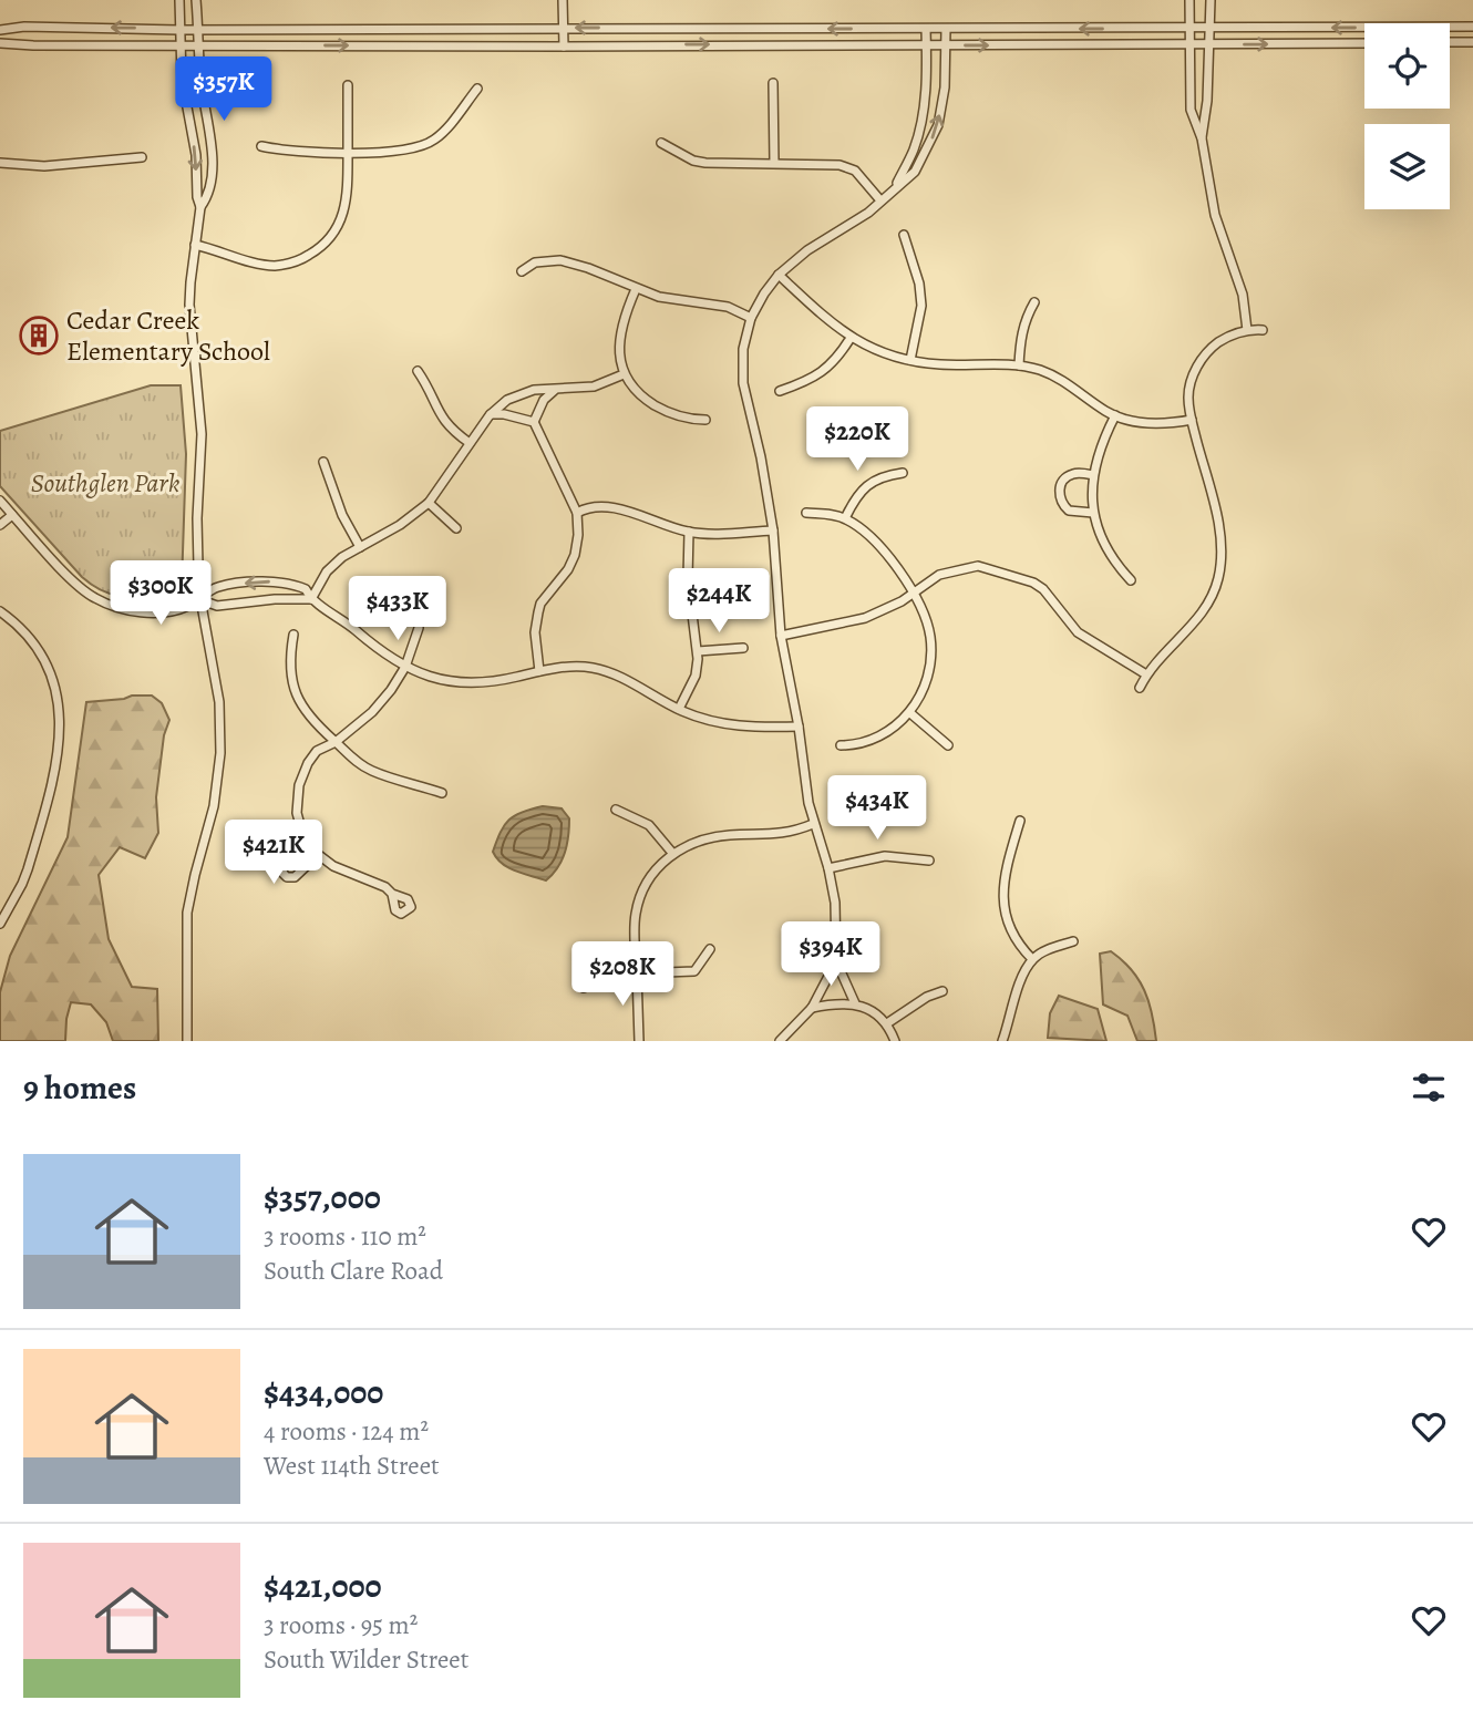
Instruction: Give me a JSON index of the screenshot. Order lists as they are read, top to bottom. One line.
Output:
{"parks":["Southglen Park"],"places":{"building":["Cedar Creek Elementary School"]},"page":{"price":["$357K","$220K","$300K","$244K","$433K","$434K","$421K","$394K","$208K"],"heading":"9 homes","list":[{"name":"$357,000","note":"3 rooms · 110 m² · South Clare Road"},{"name":"$434,000","note":"4 rooms · 124 m² · West 114th Street"},{"name":"$421,000","note":"3 rooms · 95 m² · South Wilder Street"}]}}
